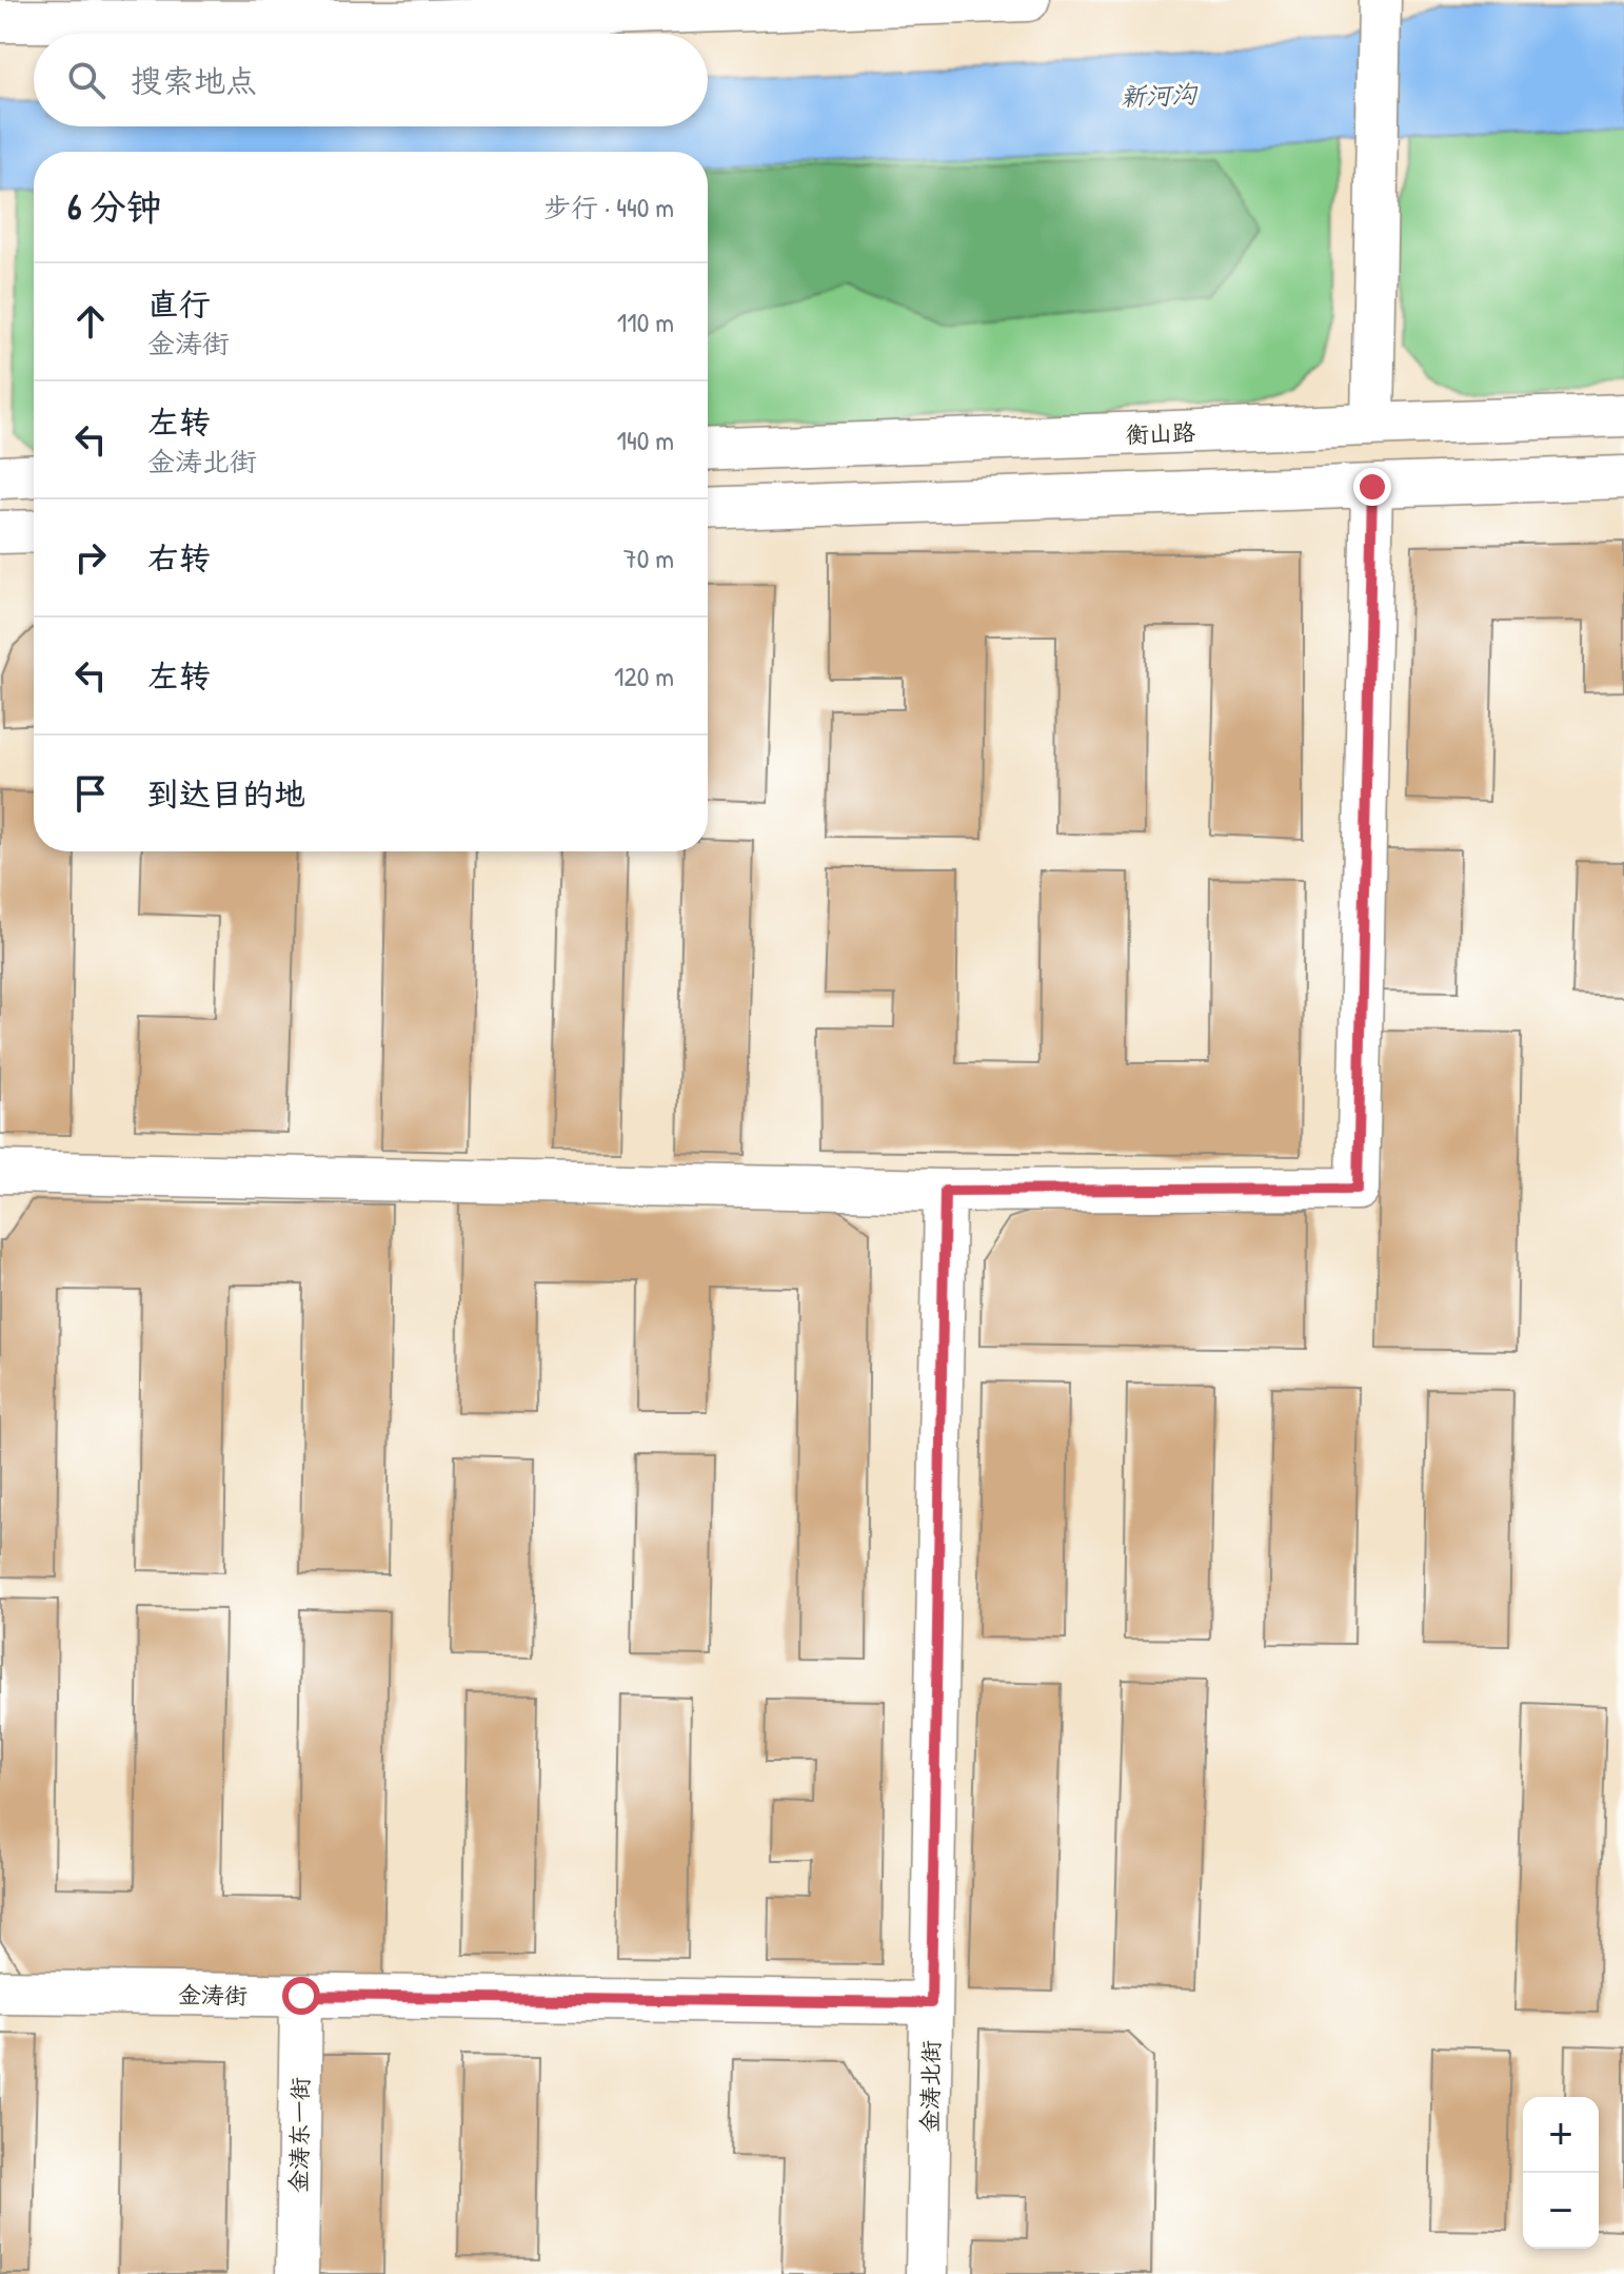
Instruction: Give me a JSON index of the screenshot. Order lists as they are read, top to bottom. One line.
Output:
{"streets":{"street":["衡山路","金涛街","金涛北街","金涛东一街"]},"crossings":[["金涛街","金涛北街"],["金涛街","金涛东一街"]],"water":["新河沟"],"page":{"search":"搜索地点","heading":["6 分钟","步行 · 440 m"],"list":[["直行","金涛街","110 m"],["左转","金涛北街","140 m"],["右转","70 m"],["左转","120 m"],"到达目的地"],"map_buttons":["+","−"]}}
